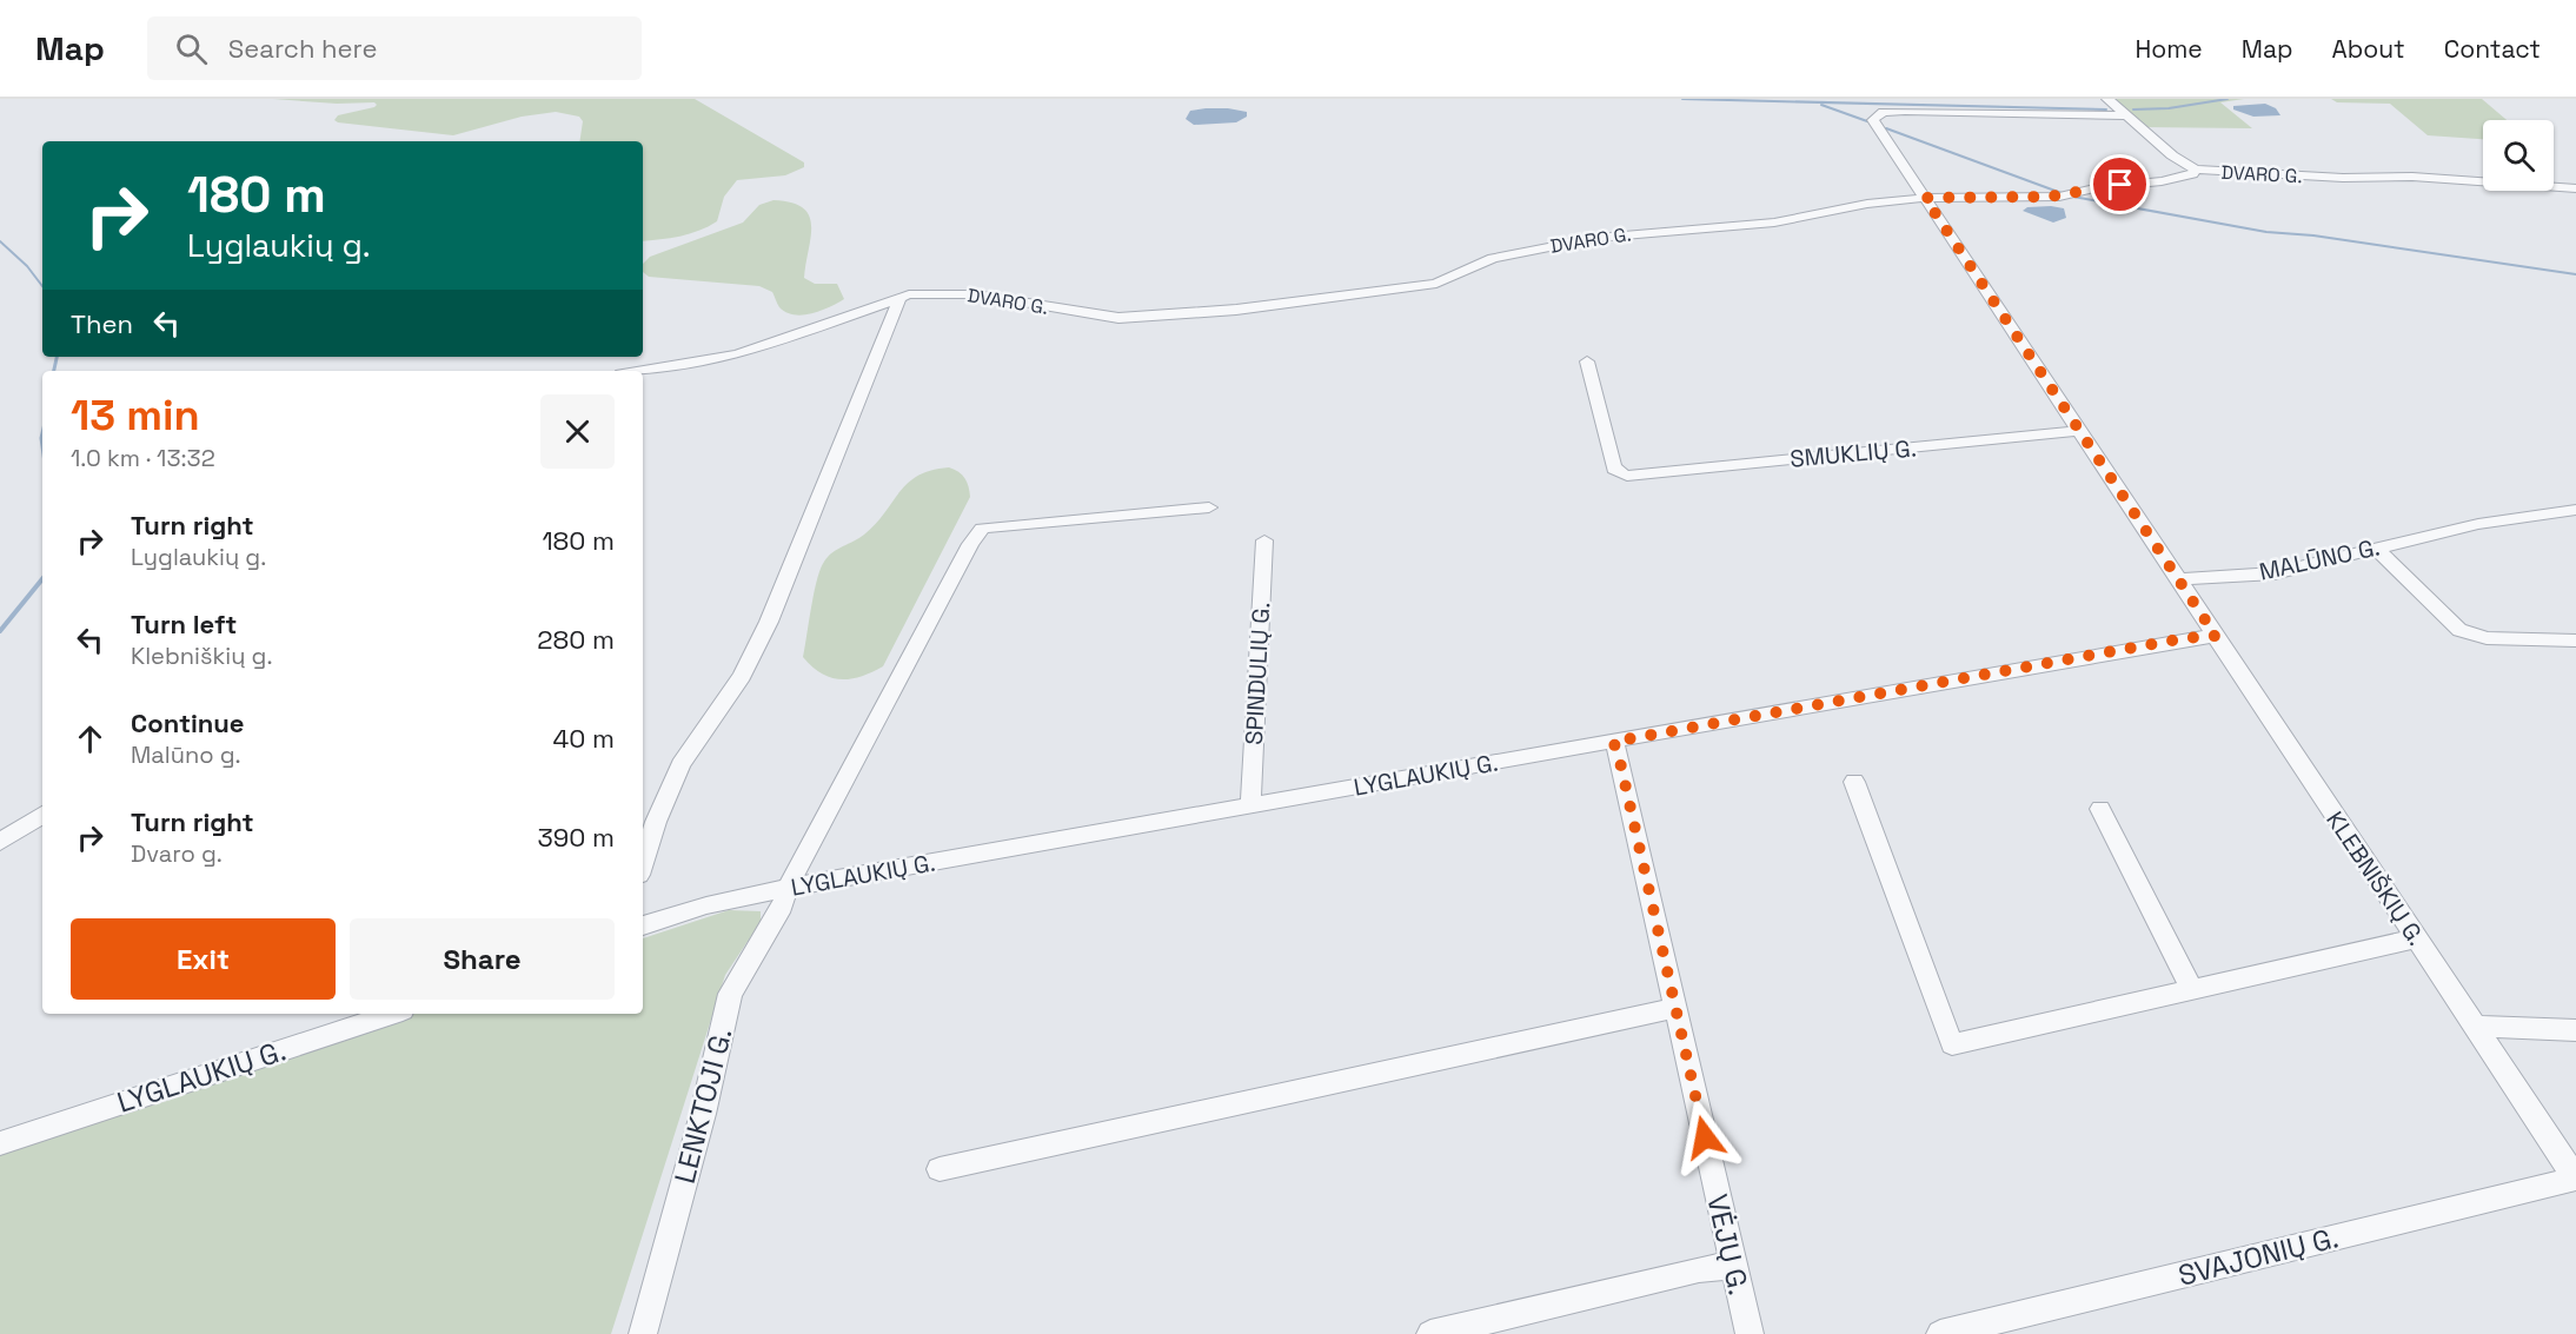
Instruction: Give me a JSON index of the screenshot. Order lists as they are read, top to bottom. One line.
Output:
{"streets":{"street":["DVARO G.","SMUKLIŲ G.","MALŪNO G.","SPINDULIŲ G.","LYGLAUKIŲ G.","KLEBNIŠKIŲ G.","LENKTOJI G.","VĖJŲ G.","SVAJONIŲ G."]},"crossings":[["MALŪNO G.","KLEBNIŠKIŲ G."],["SPINDULIŲ G.","LYGLAUKIŲ G."],["LYGLAUKIŲ G.","KLEBNIŠKIŲ G."],["LYGLAUKIŲ G.","LENKTOJI G."],["LYGLAUKIŲ G.","VĖJŲ G."],["KLEBNIŠKIŲ G.","SVAJONIŲ G."]],"page":{"header":"Map","search":"Search here","nav":["Home","Map","About","Contact"],"turn":["180 m","Lyglaukių g."],"then":"Then","heading":["13 min","1.0 km · 13:32"],"list":[{"name":"Turn right","note":"Lyglaukių g.","value":"180 m"},{"name":"Turn left","note":"Klebniškių g.","value":"280 m"},{"name":"Continue","note":"Malūno g.","value":"40 m"},{"name":"Turn right","note":"Dvaro g.","value":"390 m"}],"buttons":["Exit","Share"]}}
